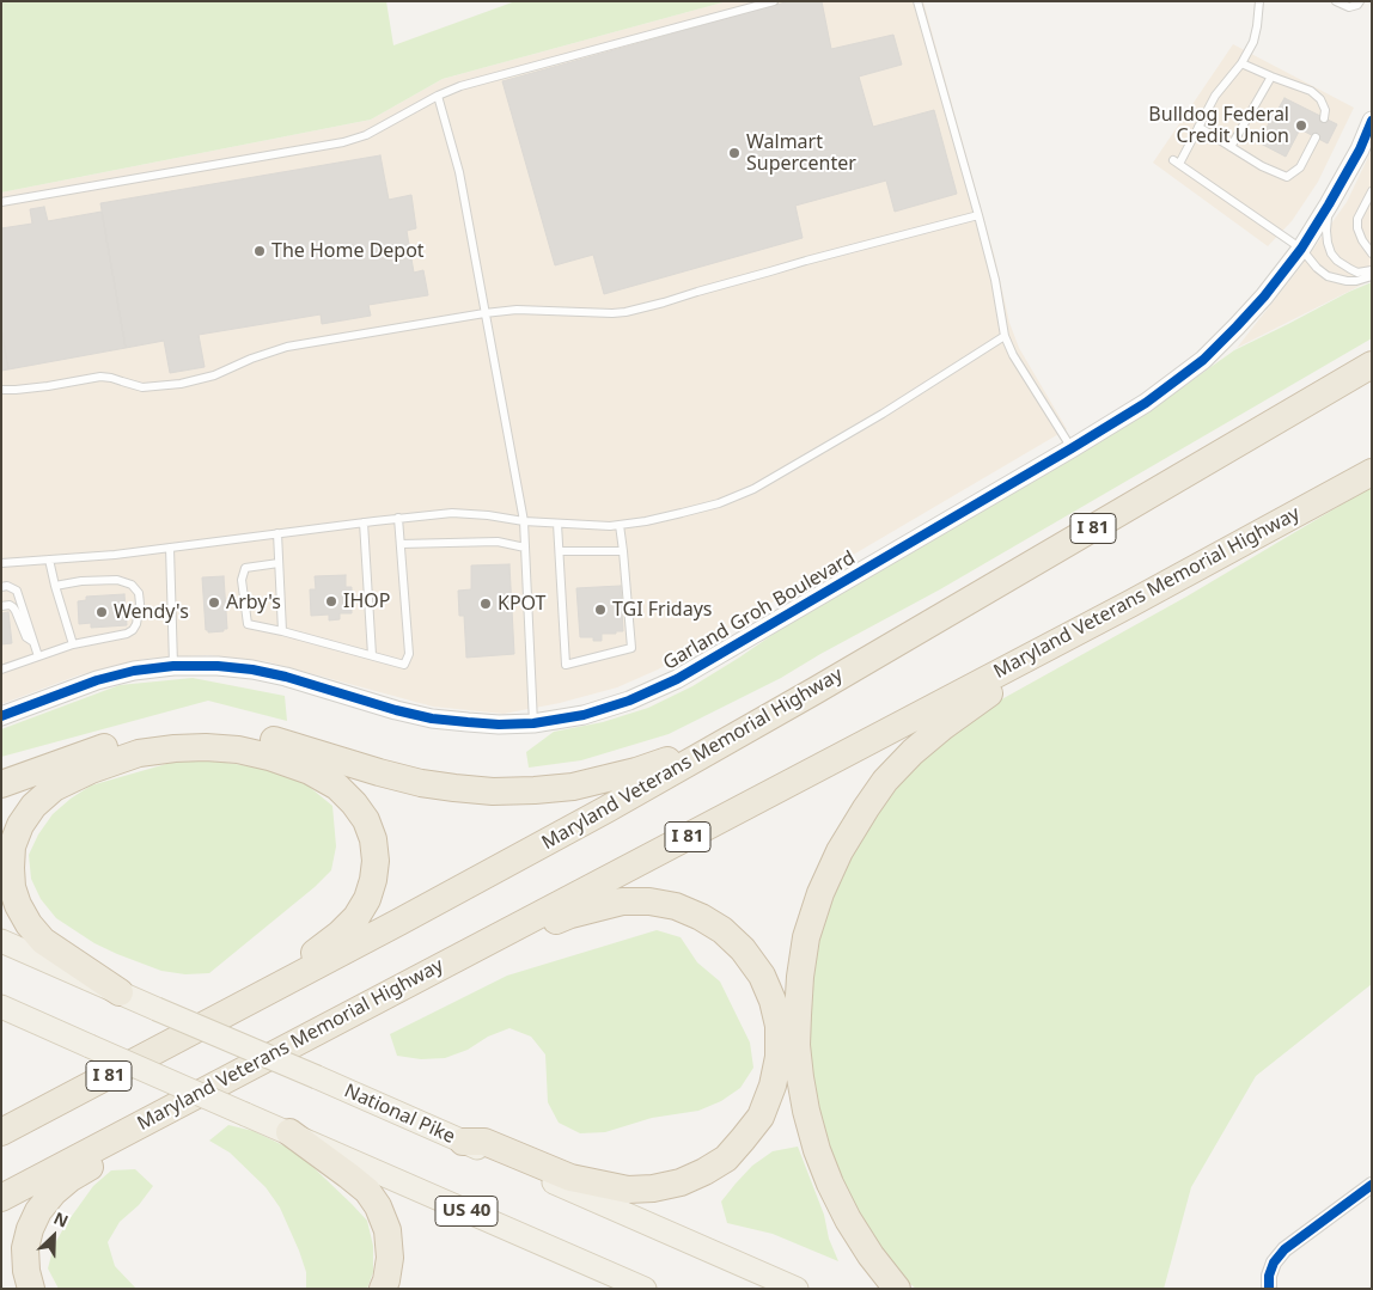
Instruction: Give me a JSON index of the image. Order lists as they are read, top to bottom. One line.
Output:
{"streets":{"highway":["I 81","Maryland Veterans Memorial Highway"],"main road":["National Pike","US 40"],"street":["Garland Groh Boulevard"]},"places":["Bulldog Federal Credit Union","Walmart Supercenter","The Home Depot","IHOP","Arby's","KPOT","TGI Fridays","Wendy's"],"north":"top right"}
